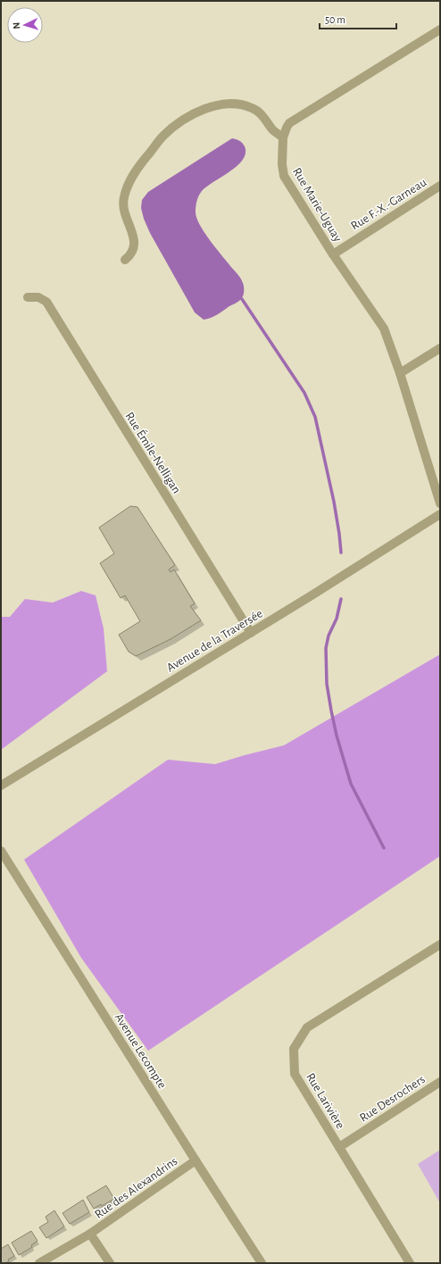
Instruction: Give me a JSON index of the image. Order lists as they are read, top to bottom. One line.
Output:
{"streets":{"street":["Rue F.-X.-Garneau","Rue Marie-Uguay","Rue Émile-Nelligan","Avenue de la Traversée","Avenue Lecompte","Rue Desrochers","Rue Larivière","Rue des Alexandrins"]},"crossings":[["Rue F.-X.-Garneau","Rue Marie-Uguay"],["Rue Émile-Nelligan","Avenue de la Traversée"],["Avenue Lecompte","Rue des Alexandrins"],["Rue Desrochers","Rue Larivière"]],"scale_bar":"50 m","north":"left"}
